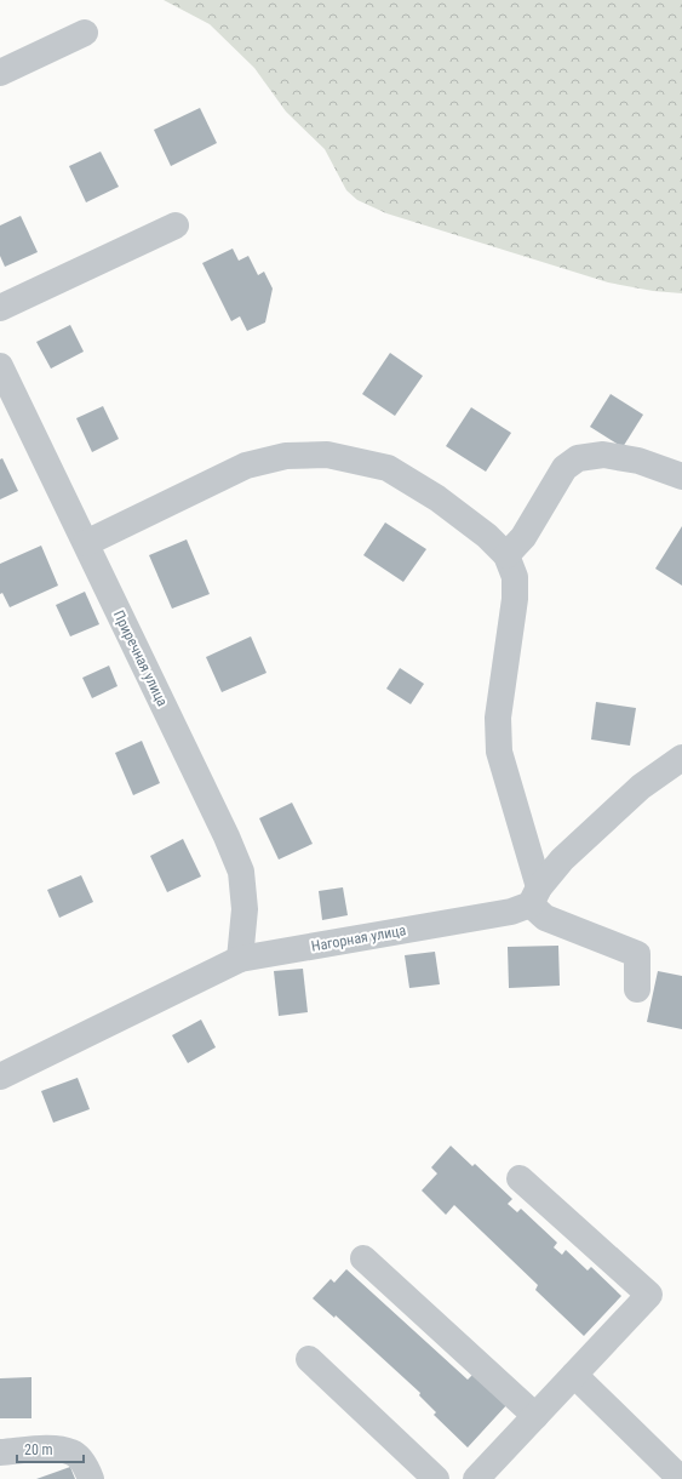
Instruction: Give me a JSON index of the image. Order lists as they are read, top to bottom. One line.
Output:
{"streets":{"street":["Приречная улица","Нагорная улица"]},"crossings":[["Приречная улица","Нагорная улица"]],"scale_bar":"20 m"}
